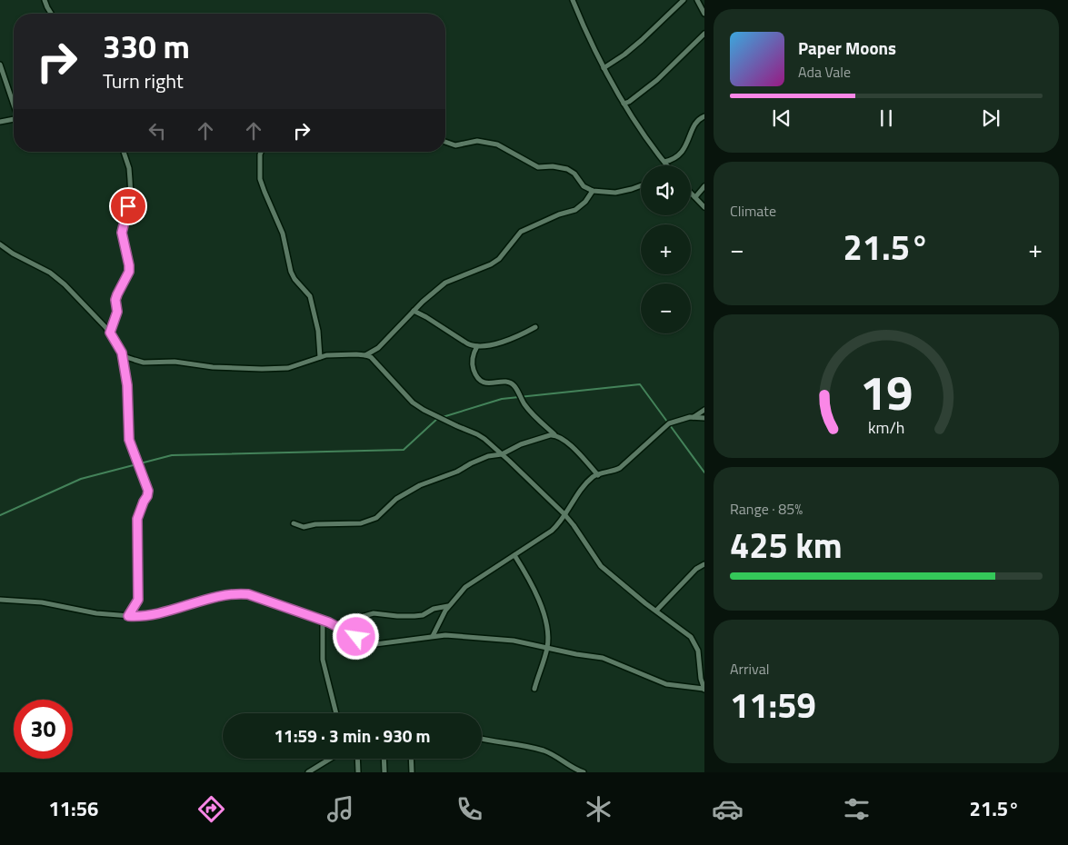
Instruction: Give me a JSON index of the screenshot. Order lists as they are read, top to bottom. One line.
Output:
{"page":{"turn":["330 m","Turn right"],"song":["Paper Moons","Ada Vale"],"tile":["Climate",["Range · 85%","425 km"],["Arrival","11:59"]],"map_buttons":["+","−"],"heat":["−","21.5°","+"],"limit":"30","trip":"11:59 · 3 min · 930 m","tabs":["11:56","21.5°"],"gauge":["19","km/h"]}}
